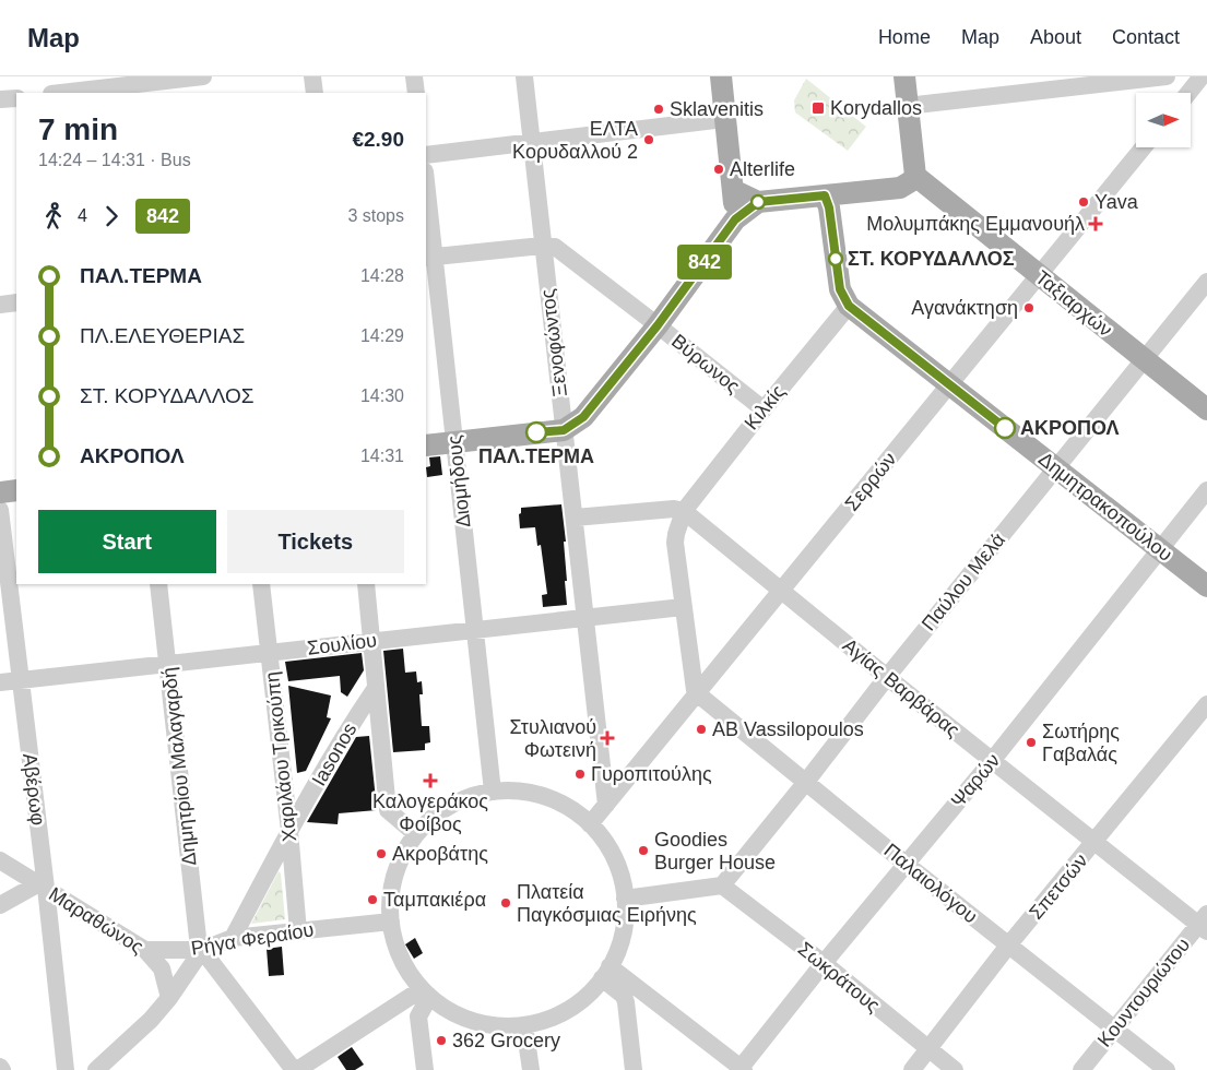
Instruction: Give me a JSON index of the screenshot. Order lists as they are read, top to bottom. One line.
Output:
{"streets":{"main road":["Ταξιαρχών","Δημητρακοπούλου"],"street":["Ξενοφώντος","Βύρωνος","Κιλκίς","Διομήδους","Σερρών","Παύλου Μελά","Σουλίου","Αγίας Βαρβάρας","Iasonos","Χαριλάου Τρικούπη","Δημητρίου Μαλαγαρδή","Ψαρών","Αβέρωφ","Παλαιολόγου","Σπετσών","Μαραθώνος","Ρήγα Φεραίου","Σωκράτους","Κουντουριώτου"]},"crossings":[["Ταξιαρχών","Σερρών"],["Ταξιαρχών","Παύλου Μελά"],["Ξενοφώντος","Βύρωνος"],["Ξενοφώντος","Σερρών"],["Ξενοφώντος","Σουλίου"],["Βύρωνος","Κιλκίς"],["Κιλκίς","Δημητρακοπούλου"],["Κιλκίς","Αγίας Βαρβάρας"],["Διομήδους","Σουλίου"],["Σερρών","Δημητρακοπούλου"],["Σερρών","Αγίας Βαρβάρας"],["Σερρών","Παλαιολόγου"],["Δημητρακοπούλου","Παύλου Μελά"],["Δημητρακοπούλου","Ψαρών"],["Παύλου Μελά","Αγίας Βαρβάρας"],["Παύλου Μελά","Παλαιολόγου"],["Παύλου Μελά","Σωκράτους"],["Σουλίου","Χαριλάου Τρικούπη"],["Σουλίου","Δημητρίου Μαλαγαρδή"],["Σουλίου","Αβέρωφ"],["Αγίας Βαρβάρας","Ψαρών"],["Αγίας Βαρβάρας","Σπετσών"],["Αγίας Βαρβάρας","Κουντουριώτου"],["Iasonos","Χαριλάου Τρικούπη"],["Iasonos","Ρήγα Φεραίου"],["Χαριλάου Τρικούπη","Ρήγα Φεραίου"],["Δημητρίου Μαλαγαρδή","Ρήγα Φεραίου"],["Ψαρών","Παλαιολόγου"],["Ψαρών","Σωκράτους"],["Αβέρωφ","Μαραθώνος"],["Παλαιολόγου","Σπετσών"],["Παλαιολόγου","Κουντουριώτου"],["Σπετσών","Σωκράτους"],["Μαραθώνος","Ρήγα Φεραίου"]],"places":{"transit":["Korydallos"],"other":["Sklavenitis","ΕΛΤΑ Κορυδαλλού 2","Alterlife","Yava","ΣΤ. ΚΟΡΥΔΑΛΛΟΣ","Αγανάκτηση","ΑΚΡΟΠΟΛ","ΠΑΛ.ΤΕΡΜΑ","AB Vassilopoulos","Σωτήρης Γαβαλάς","Γυροπιτούλης","Goodies Burger House","Ακροβάτης","Ταμπακιέρα","Πλατεία Παγκόσμιας Ειρήνης","362 Grocery"],"health":["Μολυμπάκης Εμμανουήλ","Στυλιανού Φωτεινή","Καλογεράκος Φοίβος"]},"lines":["bus line 842"],"north":"right","page":{"header":"Map","nav":["Home","Map","About","Contact"],"on_map":"842","heading":["7 min","14:24 – 14:31 · Bus","€2.90"],"legs":["4","842","3 stops"],"list":[{"name":"ΠΑΛ.ΤΕΡΜΑ","value":"14:28"},{"name":"ΠΛ.ΕΛΕΥΘΕΡΙΑΣ","value":"14:29"},{"name":"ΣΤ. ΚΟΡΥΔΑΛΛΟΣ","value":"14:30"},{"name":"ΑΚΡΟΠΟΛ","value":"14:31"}],"buttons":["Start","Tickets"]}}
